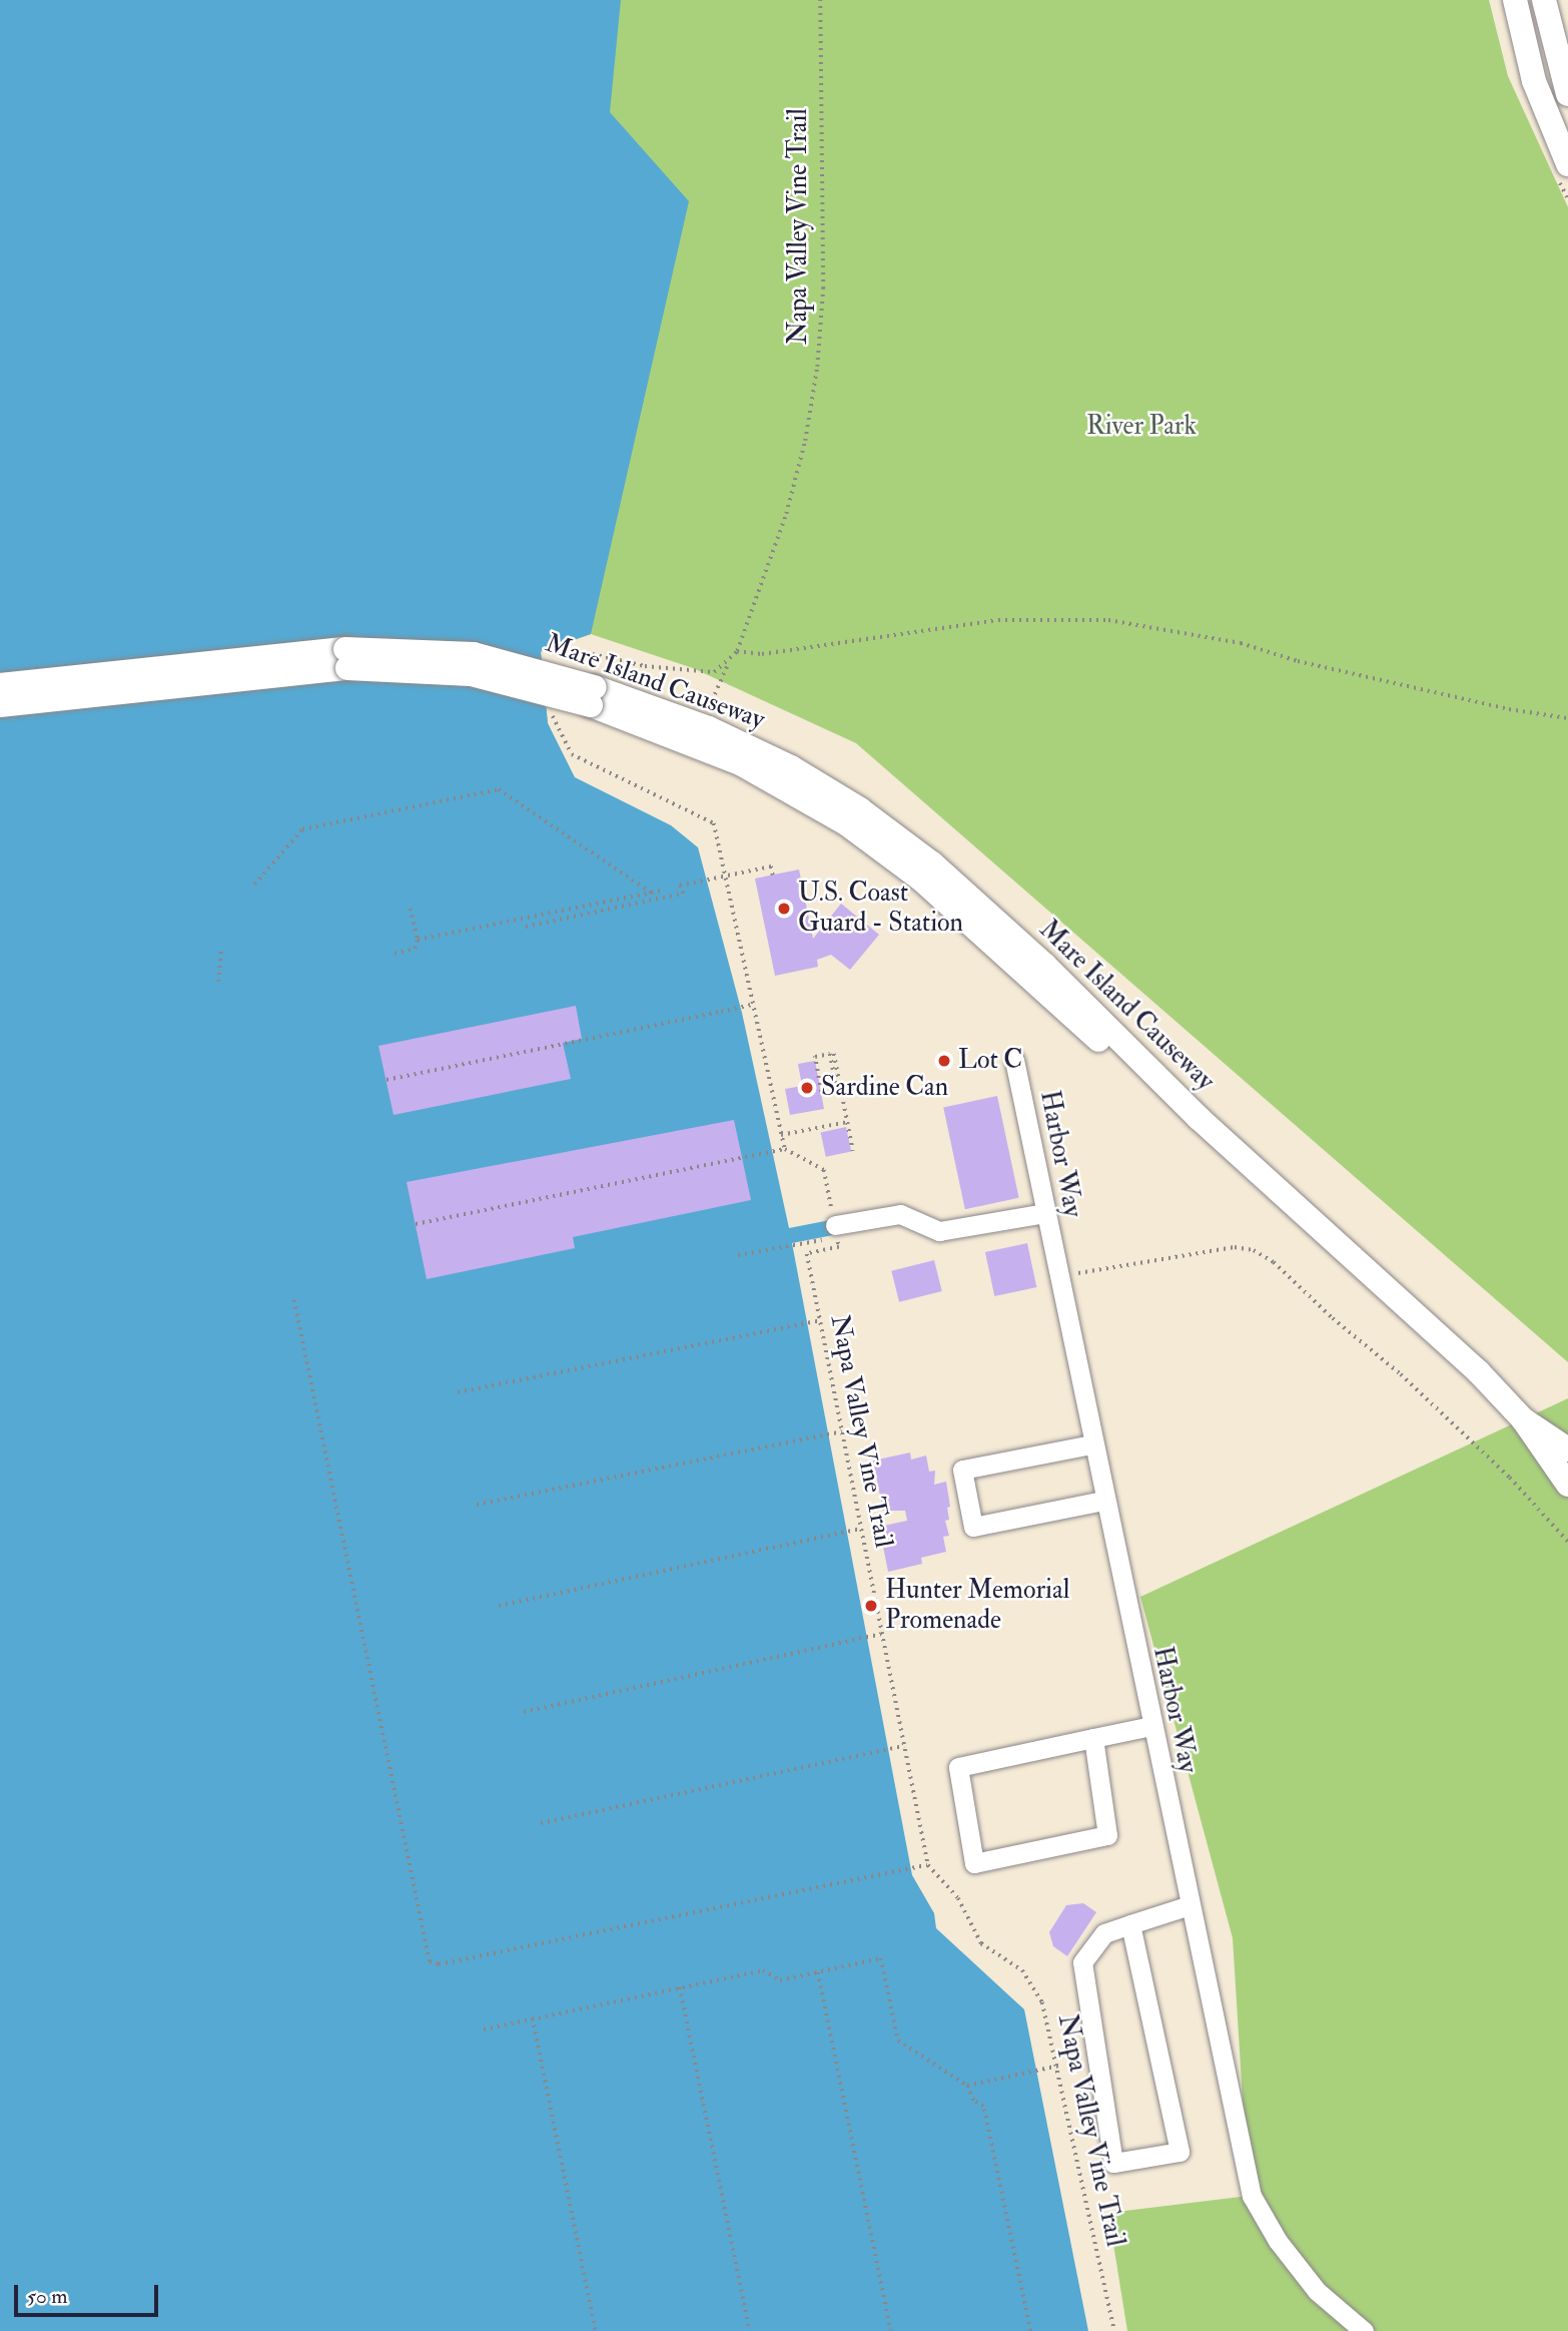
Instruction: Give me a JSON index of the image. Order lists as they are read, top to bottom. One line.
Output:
{"streets":{"main road":["Mare Island Causeway"],"street":["Harbor Way"],"path":["Napa Valley Vine Trail"]},"parks":["River Park"],"places":["U.S. Coast Guard - Station","Lot C","Sardine Can","Hunter Memorial Promenade"],"scale_bar":"50 m"}
